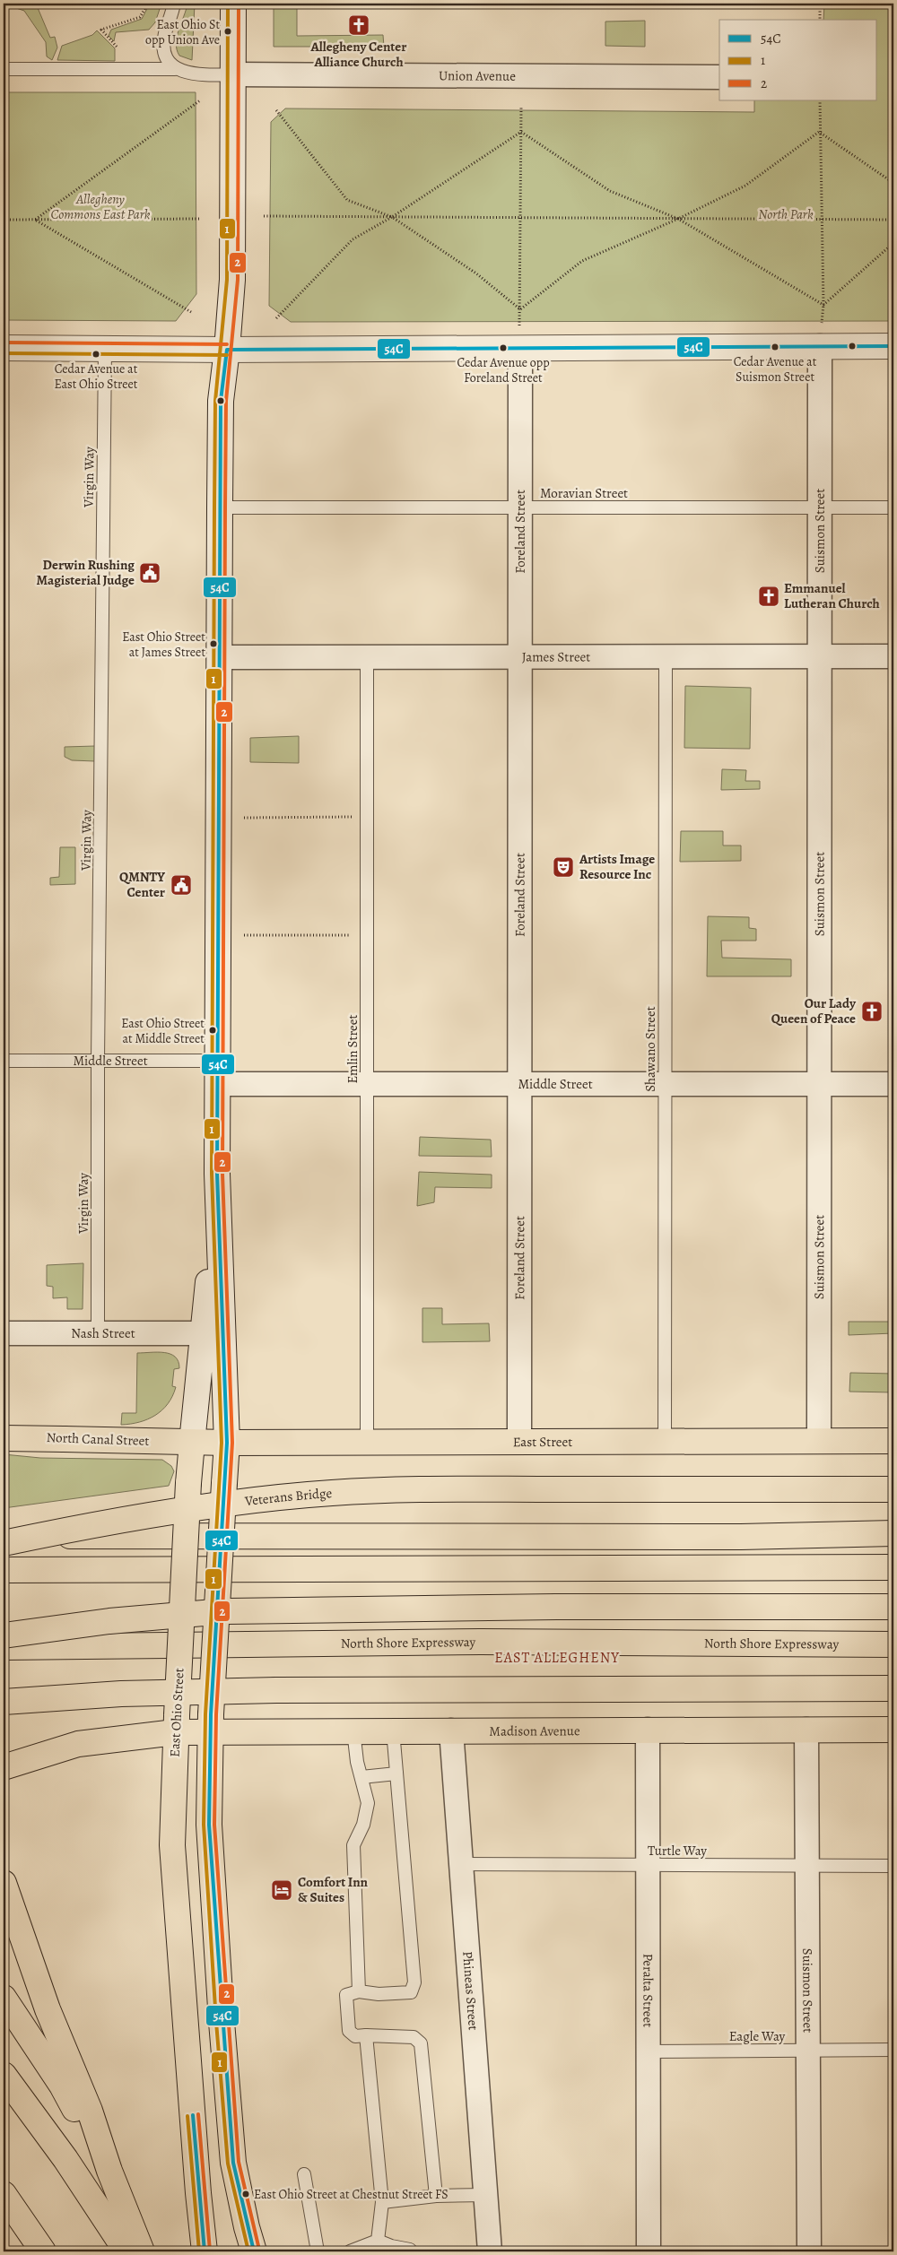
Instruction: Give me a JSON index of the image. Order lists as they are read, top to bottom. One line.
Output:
{"streets":{"main road":["North Canal Street","East Street","Veterans Bridge","North Shore Expressway","East Ohio Street","Madison Avenue"],"street":["Union Avenue","Suismon Street","Foreland Street","James Street","Middle Street","Nash Street","Phineas Street","Peralta Street"],"lane":["Virgin Way","Moravian Street","Emlin Street","Shawano Street","Turtle Way","Eagle Way"]},"crossings":[["Union Avenue","East Ohio Street"],["Virgin Way","Middle Street"],["Virgin Way","Nash Street"],["Moravian Street","Suismon Street"],["Moravian Street","Foreland Street"],["Moravian Street","East Ohio Street"],["Suismon Street","James Street"],["Suismon Street","Middle Street"],["Suismon Street","East Street"],["Suismon Street","Madison Avenue"],["Suismon Street","Turtle Way"],["Suismon Street","Eagle Way"],["Foreland Street","James Street"],["Foreland Street","Middle Street"],["Foreland Street","East Street"],["James Street","Emlin Street"],["James Street","Shawano Street"],["James Street","East Ohio Street"],["Emlin Street","Middle Street"],["Emlin Street","East Street"],["Shawano Street","Middle Street"],["Shawano Street","East Street"],["Middle Street","East Ohio Street"],["Nash Street","East Ohio Street"],["North Canal Street","East Street"],["North Canal Street","East Ohio Street"],["East Street","East Ohio Street"],["East Ohio Street","Madison Avenue"],["Madison Avenue","Phineas Street"],["Madison Avenue","Peralta Street"],["Turtle Way","Phineas Street"],["Turtle Way","Peralta Street"],["Peralta Street","Eagle Way"]],"districts":["EAST ALLEGHENY"],"parks":["Allegheny Commons East Park","North Park"],"places":{"church":["Allegheny Center Alliance Church","Emmanuel Lutheran Church","Our Lady Queen of Peace"],"other":["East Ohio St opp Union Ave","Cedar Avenue at Suismon Street","Cedar Avenue opp Foreland Street","Cedar Avenue at East Ohio Street","East Ohio Street at James Street","East Ohio Street at Middle Street","East Ohio Street at Chestnut Street FS"],"public building":["Derwin Rushing Magisterial Judge","QMNTY Center"],"theatre":["Artists Image Resource Inc"],"hotel":["Comfort Inn & Suites"]},"lines":["transit line 1","transit line 2","transit line 54C"],"legend":["54C","1","2"]}
